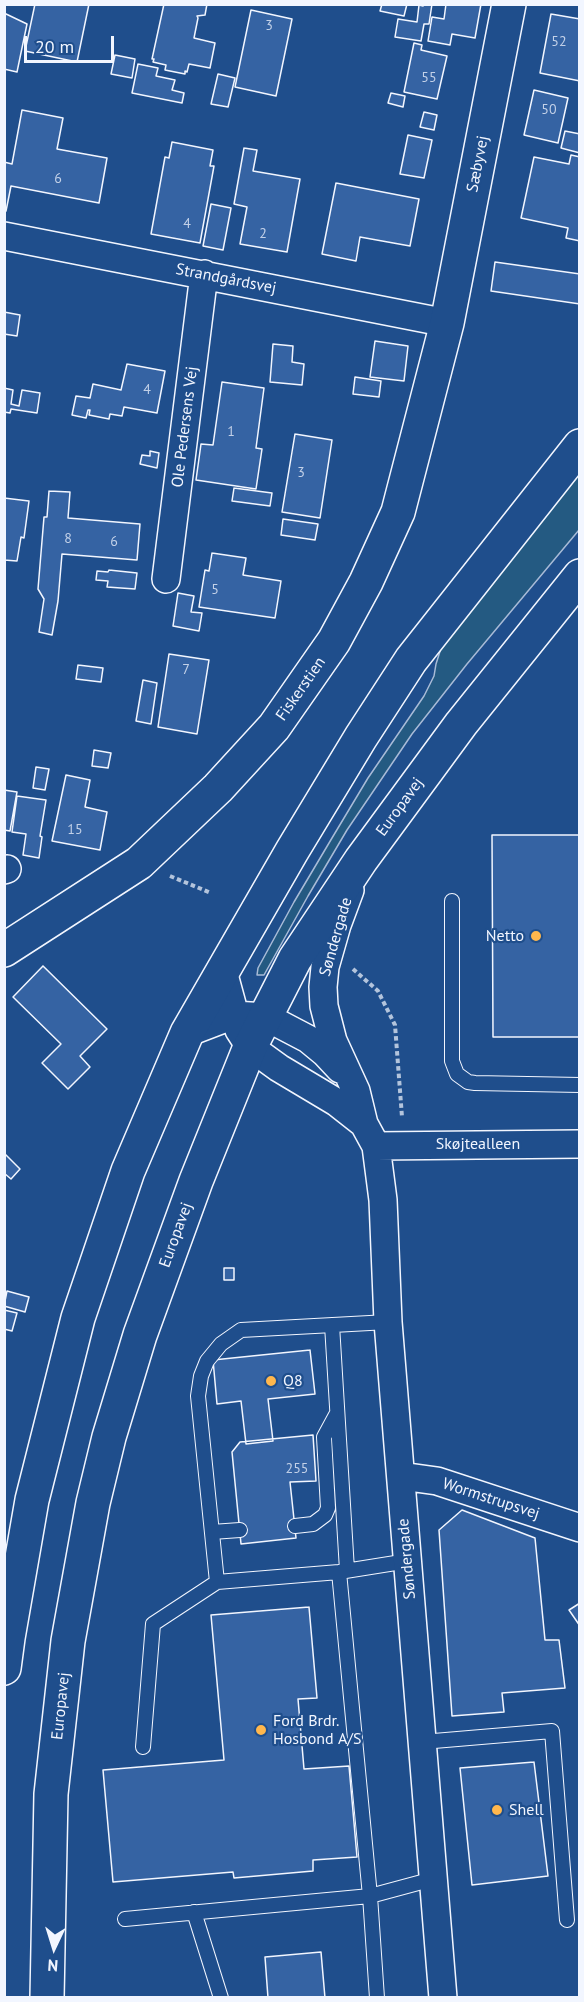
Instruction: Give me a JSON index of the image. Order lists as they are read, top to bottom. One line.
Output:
{"streets":{"main road":["Sæbyvej","Fiskerstien","Europavej"],"street":["Strandgårdsvej","Ole Pedersens Vej","Søndergade","Skøjtealleen","Wormstrupsvej"]},"crossings":[["Sæbyvej","Strandgårdsvej"],["Sæbyvej","Fiskerstien"],["Strandgårdsvej","Ole Pedersens Vej"],["Strandgårdsvej","Fiskerstien"],["Europavej","Søndergade"],["Søndergade","Skøjtealleen"],["Søndergade","Wormstrupsvej"]],"places":["Netto","Q8","Ford Brdr. Hosbond A/S","Shell"],"house_numbers":["3","52","55","50","6","4","2","4","1","3","8","6","5","7","15","255"],"scale_bar":"20 m","north":"bottom"}
